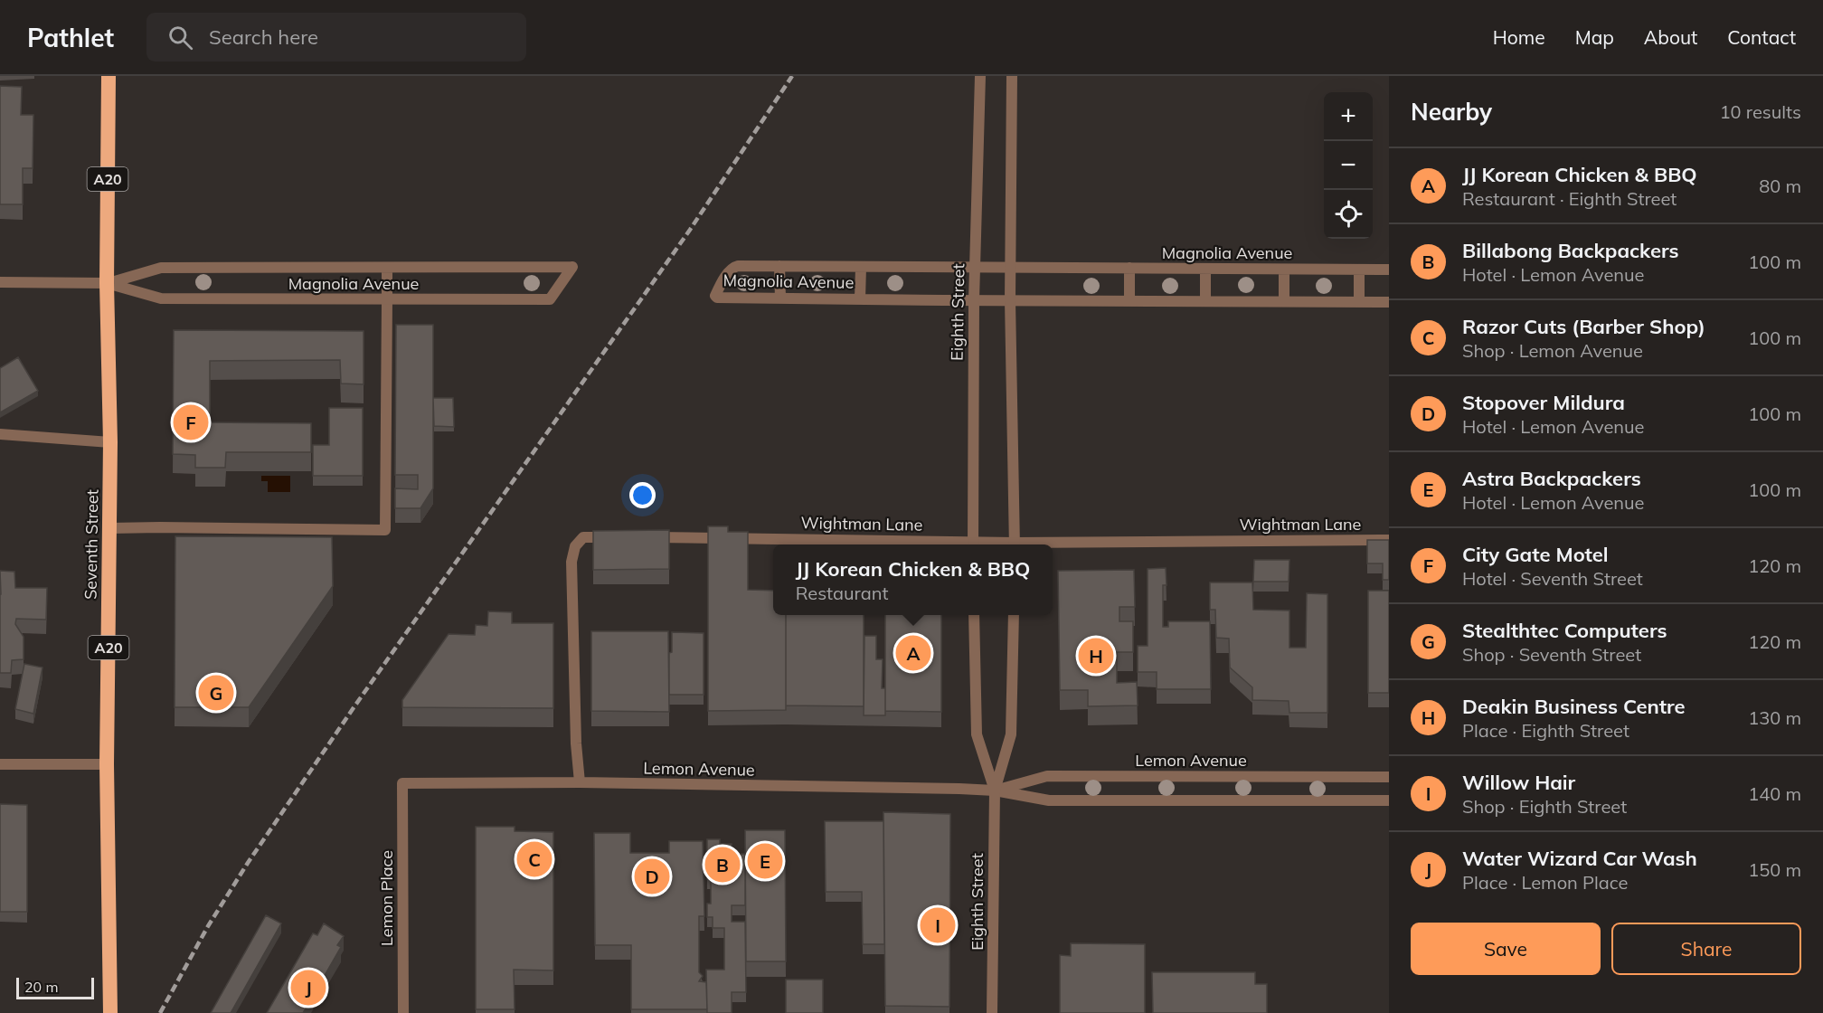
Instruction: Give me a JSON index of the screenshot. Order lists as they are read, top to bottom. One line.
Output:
{"streets":{"highway":["A20","Seventh Street"],"street":["Magnolia Avenue","Eighth Street","Wightman Lane","Lemon Avenue","Lemon Place"]},"crossings":[["Magnolia Avenue","Eighth Street"],["Magnolia Avenue","Seventh Street"],["Eighth Street","Lemon Avenue"],["Lemon Avenue","Lemon Place"]],"scale_bar":"20 m","page":{"header":"Pathlet","search":"Search here","nav":["Home","Map","About","Contact"],"heading":["Nearby","10 results"],"map_buttons":["+","−"],"list":[{"mark":"A","name":"JJ Korean Chicken & BBQ","note":"Restaurant · Eighth Street","value":"80 m"},{"mark":"B","name":"Billabong Backpackers","note":"Hotel · Lemon Avenue","value":"100 m"},{"mark":"C","name":"Razor Cuts (Barber Shop)","note":"Shop · Lemon Avenue","value":"100 m"},{"mark":"D","name":"Stopover Mildura","note":"Hotel · Lemon Avenue","value":"100 m"},{"mark":"E","name":"Astra Backpackers","note":"Hotel · Lemon Avenue","value":"100 m"},{"mark":"F","name":"City Gate Motel","note":"Hotel · Seventh Street","value":"120 m"},{"mark":"G","name":"Stealthtec Computers","note":"Shop · Seventh Street","value":"120 m"},{"mark":"H","name":"Deakin Business Centre","note":"Place · Eighth Street","value":"130 m"},{"mark":"I","name":"Willow Hair","note":"Shop · Eighth Street","value":"140 m"},{"mark":"J","name":"Water Wizard Car Wash","note":"Place · Lemon Place","value":"150 m"}],"pins":["F","A","H","G","C","E","B","D","I","J"],"popup":["JJ Korean Chicken & BBQ","Restaurant"],"buttons":["Save","Share"],"scale":"20 m"}}
